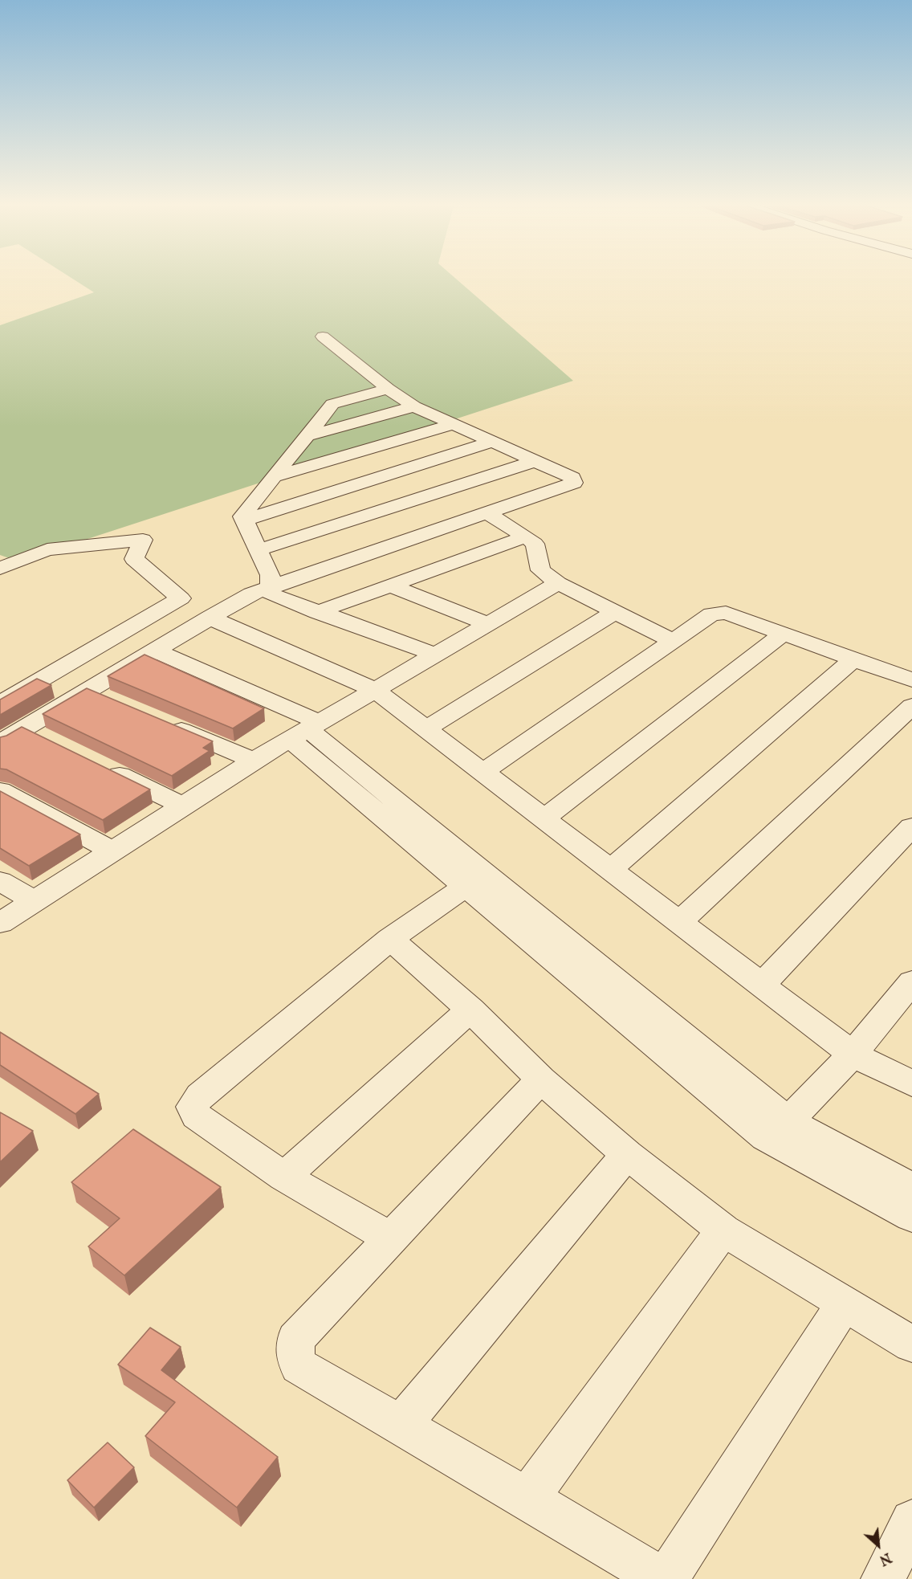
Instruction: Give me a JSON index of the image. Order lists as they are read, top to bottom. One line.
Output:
{"north":"bottom right"}
